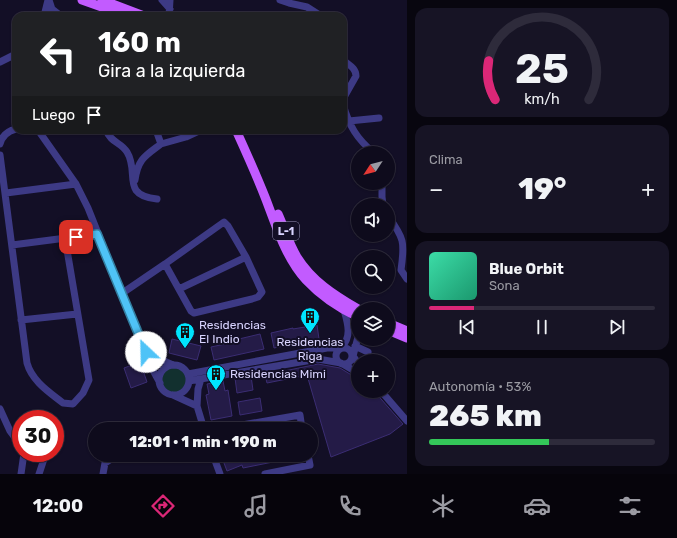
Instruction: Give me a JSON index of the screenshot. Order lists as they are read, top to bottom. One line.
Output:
{"streets":{"main road":["L-1"]},"places":{"building":["Residencias Riga","Residencias El Indio","Residencias Mimi"]},"north":"bottom left","page":{"turn":["160 m","Gira a la izquierda"],"then":"Luego","tile":["Clima",["Autonomía · 53%","265 km"]],"map_buttons":"+","heat":["−","19°","+"],"song":["Blue Orbit","Sona"],"limit":"30","trip":"12:01 · 1 min · 190 m","tabs":"12:00","gauge":["25","km/h"]}}
